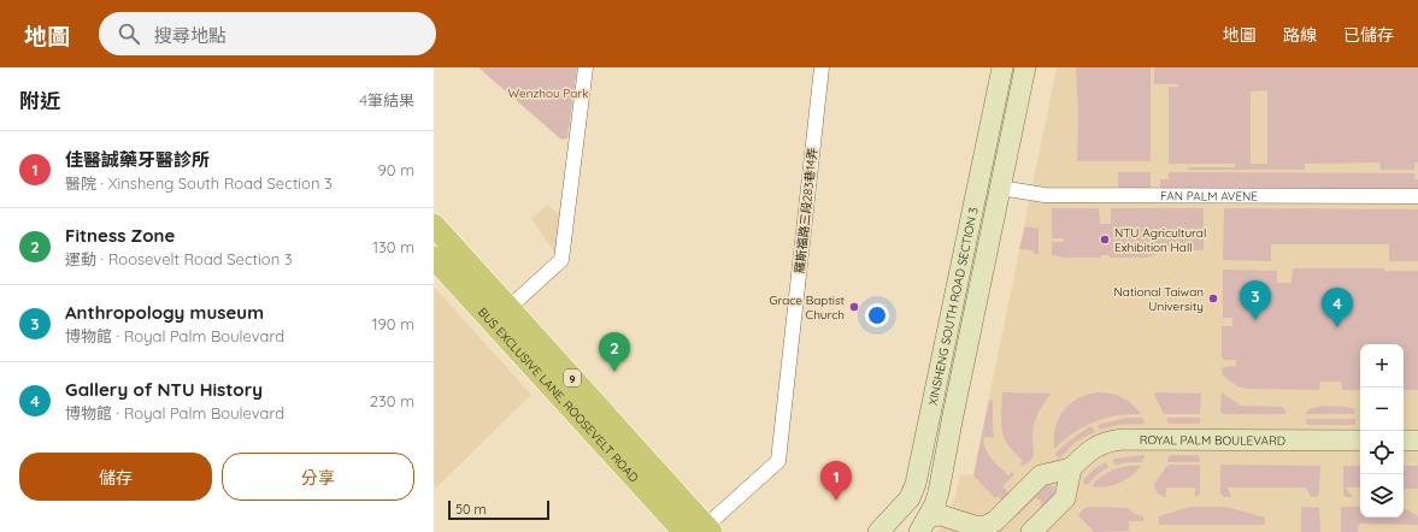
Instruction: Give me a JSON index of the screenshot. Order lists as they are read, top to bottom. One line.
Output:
{"streets":{"main road":["XINSHENG SOUTH ROAD SECTION 3","9","BUS EXCLUSIVE LANE, ROOSEVELT ROAD","ROYAL PALM BOULEVARD"],"street":["FAN PALM AVENE","羅斯福路三段283巷14弄"]},"crossings":[["FAN PALM AVENE","XINSHENG SOUTH ROAD SECTION 3"],["羅斯福路三段283巷14弄","9"],["羅斯福路三段283巷14弄","BUS EXCLUSIVE LANE, ROOSEVELT ROAD"],["9","BUS EXCLUSIVE LANE, ROOSEVELT ROAD"]],"parks":["Wenzhou Park"],"places":["NTU Agricultural Exhibition Hall","National Taiwan University","Grace Baptist Church"],"scale_bar":"50 m","page":{"header":"地圖","search":"搜尋地點","nav":["地圖","路線","已儲存"],"heading":["附近","4筆結果"],"list":[{"mark":"1","name":"佳醫誠藥牙醫診所","note":"醫院 · Xinsheng South Road Section 3","value":"90 m"},{"mark":"2","name":"Fitness Zone","note":"運動 · Roosevelt Road Section 3","value":"130 m"},{"mark":"3","name":"Anthropology museum","note":"博物館 · Royal Palm Boulevard","value":"190 m"},{"mark":"4","name":"Gallery of NTU History","note":"博物館 · Royal Palm Boulevard","value":"230 m"}],"pins":["3","4","2","1"],"map_buttons":["+","−"],"buttons":["儲存","分享"],"scale":"50 m"}}
